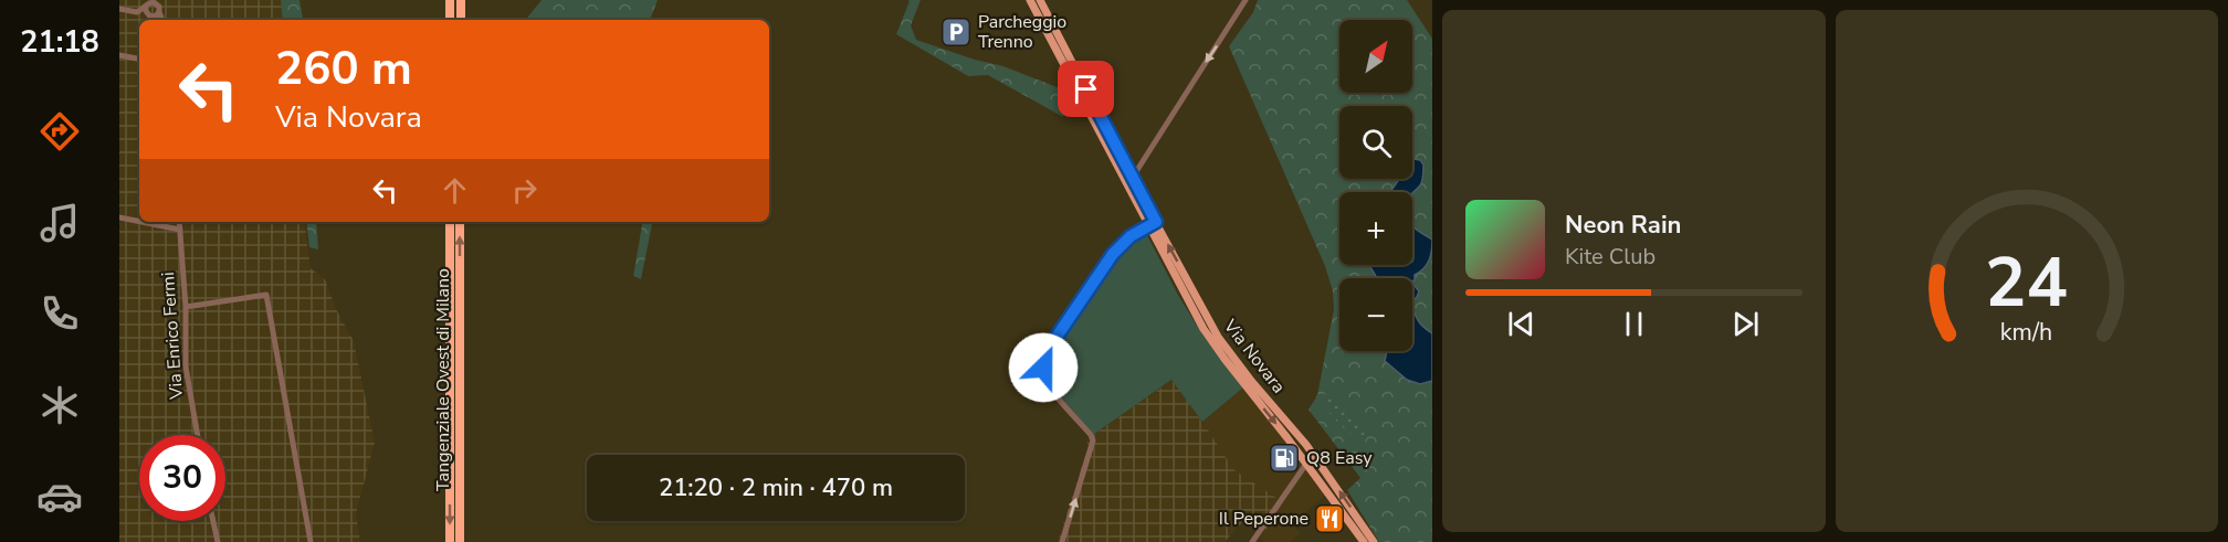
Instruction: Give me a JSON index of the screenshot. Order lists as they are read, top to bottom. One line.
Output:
{"streets":{"highway":["Tangenziale Ovest di Milano"],"main road":["Via Novara"],"street":["Via Enrico Fermi"]},"places":{"parking":["Parcheggio Trenno"],"fuel station":["Q8 Easy"],"restaurant":["Il Peperone"]},"north":"top right","page":{"tabs":"21:18","map_buttons":["+","−"],"turn":["260 m","Via Novara"],"song":["Neon Rain","Kite Club"],"limit":"30","trip":"21:20 · 2 min · 470 m","gauge":["24","km/h"]}}
